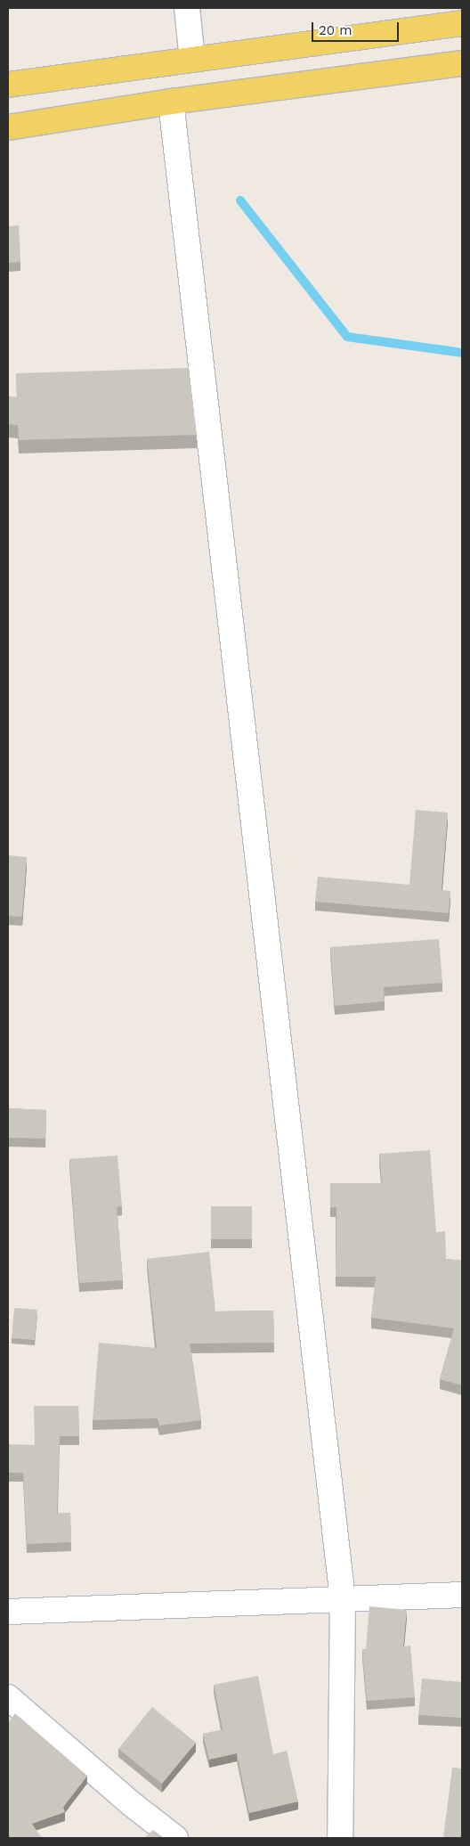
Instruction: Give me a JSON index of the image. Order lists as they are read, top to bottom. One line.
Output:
{"scale_bar":"20 m"}
